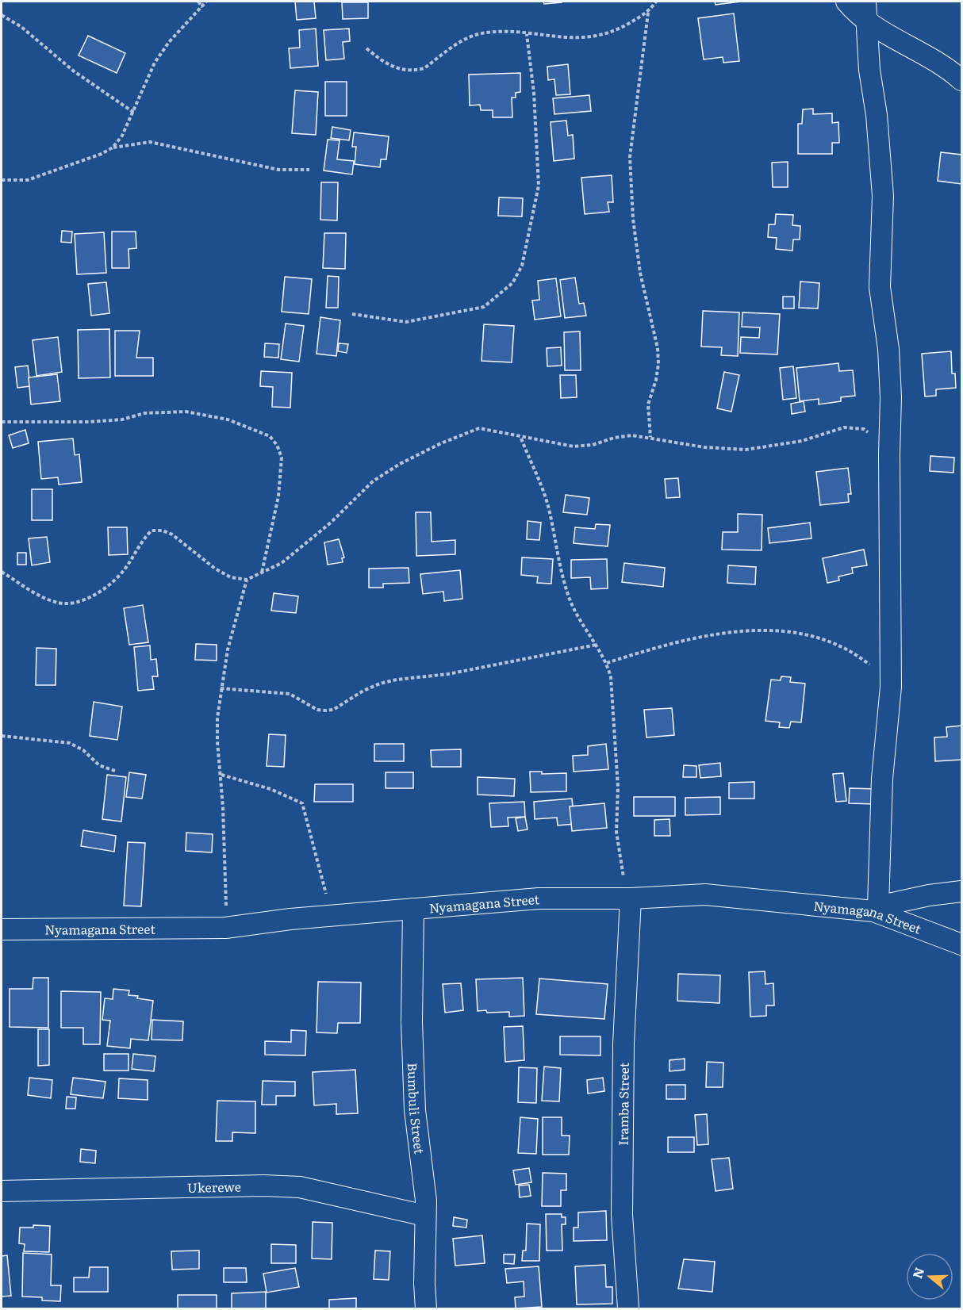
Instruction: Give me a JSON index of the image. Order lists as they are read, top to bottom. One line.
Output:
{"streets":{"street":["Nyamagana Street","Iramba Street","Bumbuli Street","Ukerewe"]},"crossings":[["Nyamagana Street","Iramba Street"],["Nyamagana Street","Bumbuli Street"],["Bumbuli Street","Ukerewe"]],"north":"left"}
